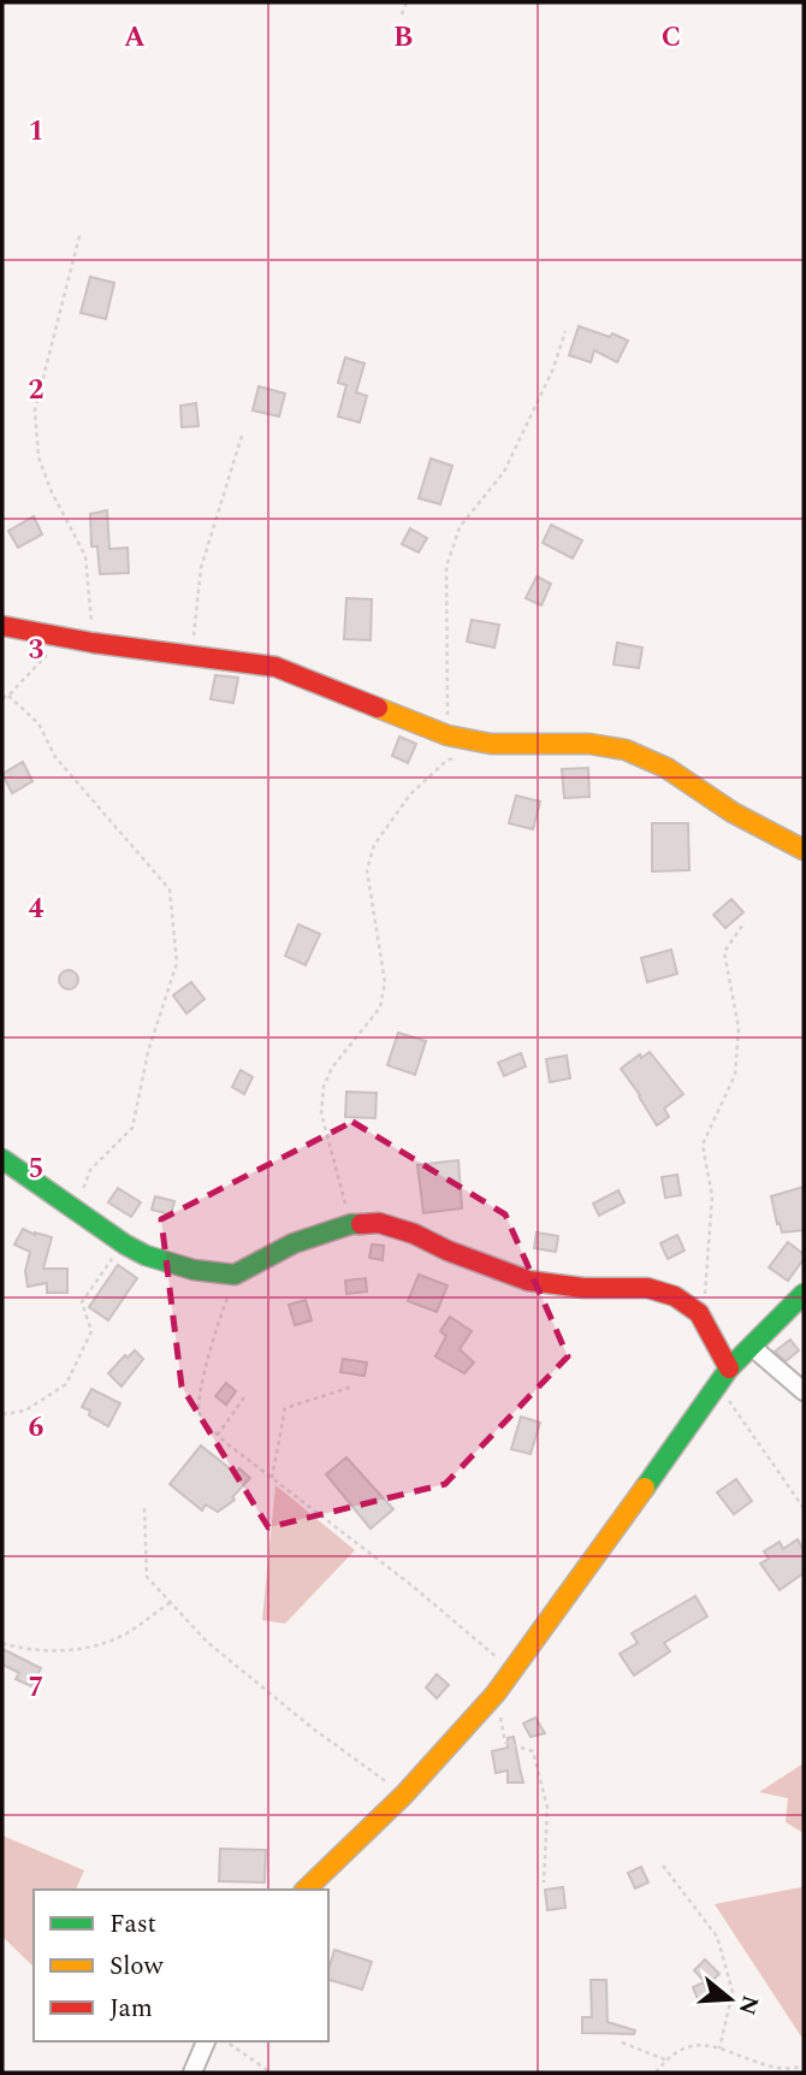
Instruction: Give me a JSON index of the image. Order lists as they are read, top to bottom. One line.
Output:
{"legend":["Fast","Slow","Jam"],"north":"right","grid":{"columns":["A","B","C"],"rows":["1","2","3","4","5","6","7"]}}
